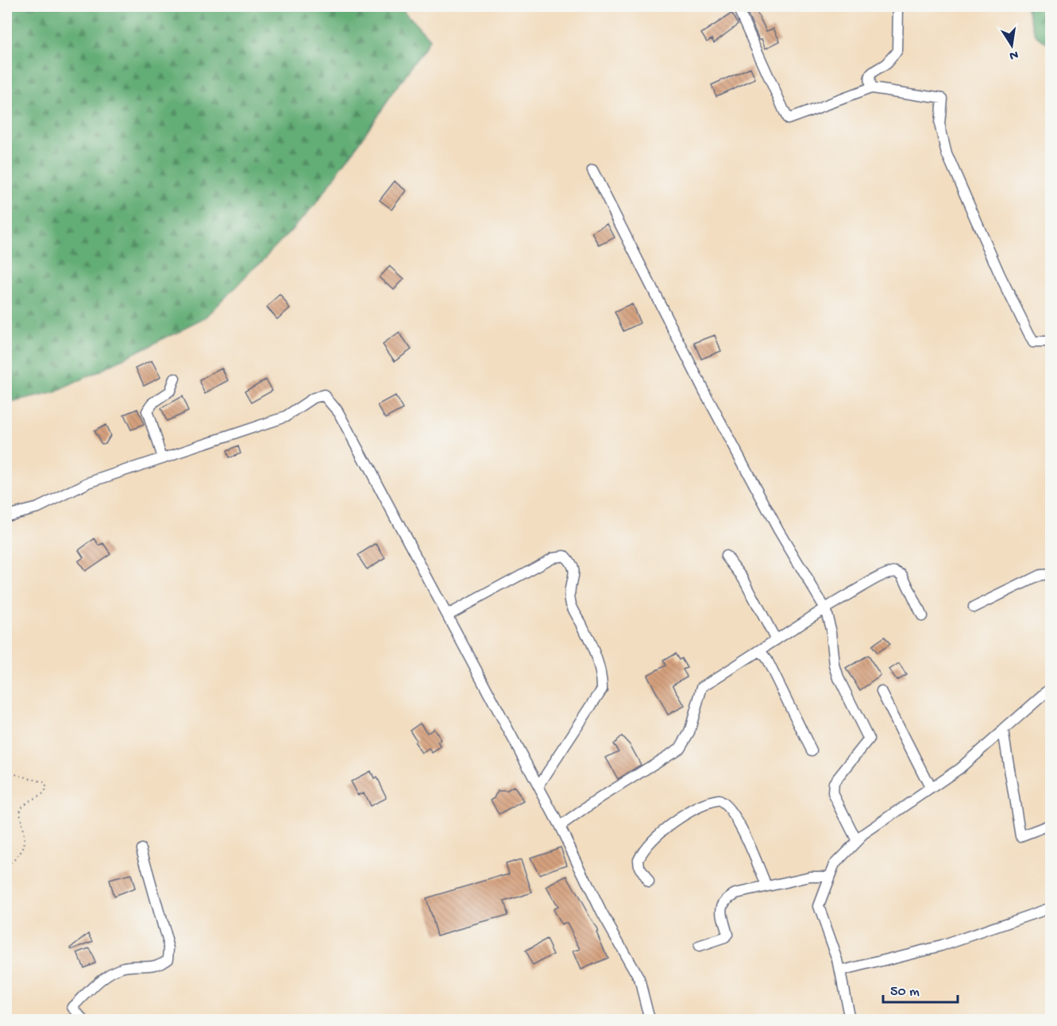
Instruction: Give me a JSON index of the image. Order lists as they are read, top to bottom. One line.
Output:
{"scale_bar":"50 m","north":"bottom"}
